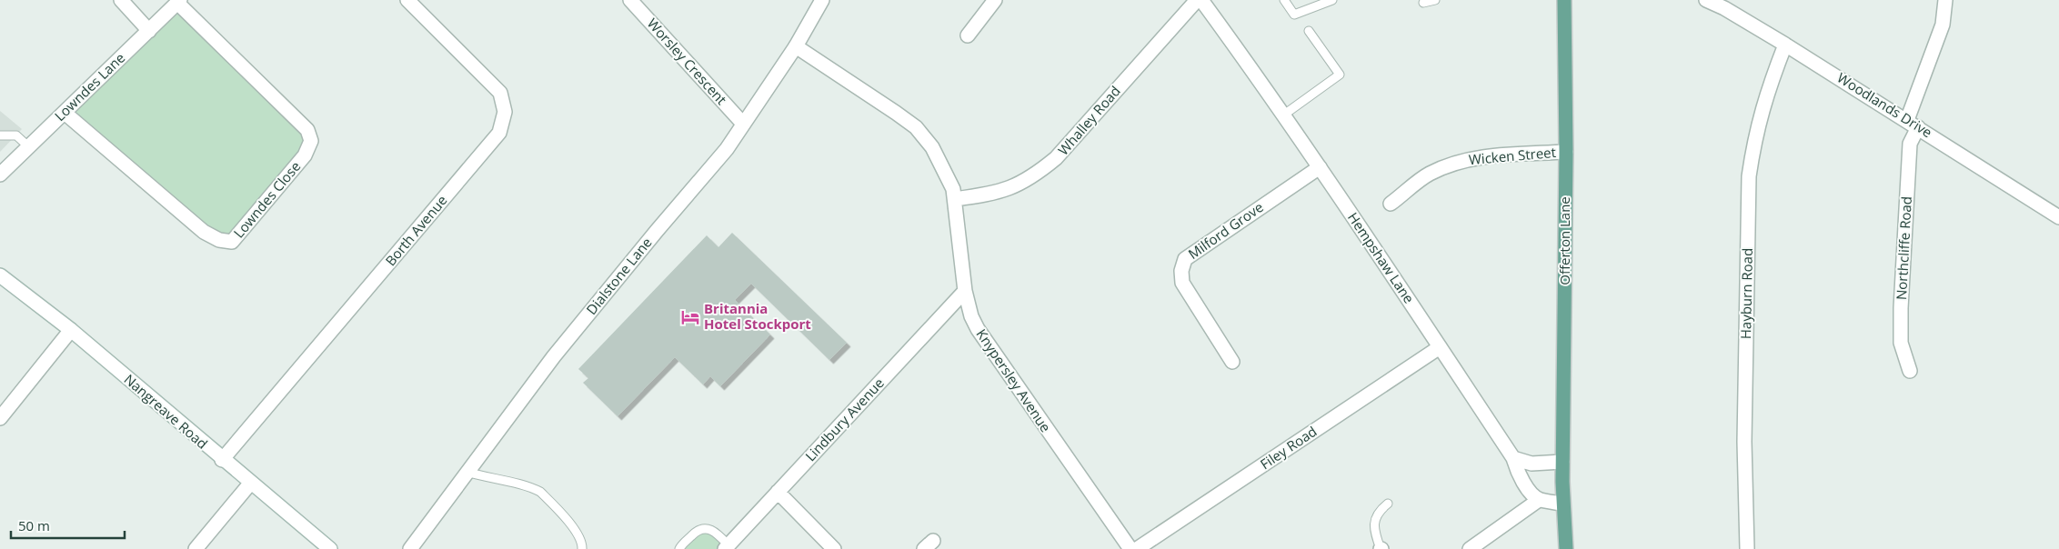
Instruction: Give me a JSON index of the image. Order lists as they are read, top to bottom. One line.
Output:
{"streets":{"main road":["Offerton Lane"],"street":["Worsley Crescent","Lowndes Lane","Woodlands Drive","Whalley Road","Wicken Street","Lowndes Close","Borth Avenue","Milford Grove","Northcliffe Road","Hempshaw Lane","Dialstone Lane","Hayburn Road","Knypersley Avenue","Nangreave Road","Lindbury Avenue","Filey Road"]},"crossings":[["Worsley Crescent","Dialstone Lane"],["Lowndes Lane","Lowndes Close"],["Woodlands Drive","Northcliffe Road"],["Woodlands Drive","Hayburn Road"],["Whalley Road","Knypersley Avenue"],["Wicken Street","Offerton Lane"],["Borth Avenue","Nangreave Road"],["Milford Grove","Hempshaw Lane"],["Hempshaw Lane","Filey Road"],["Dialstone Lane","Knypersley Avenue"],["Knypersley Avenue","Lindbury Avenue"]],"places":{"hotel":["Britannia Hotel Stockport"]},"scale_bar":"50 m"}
